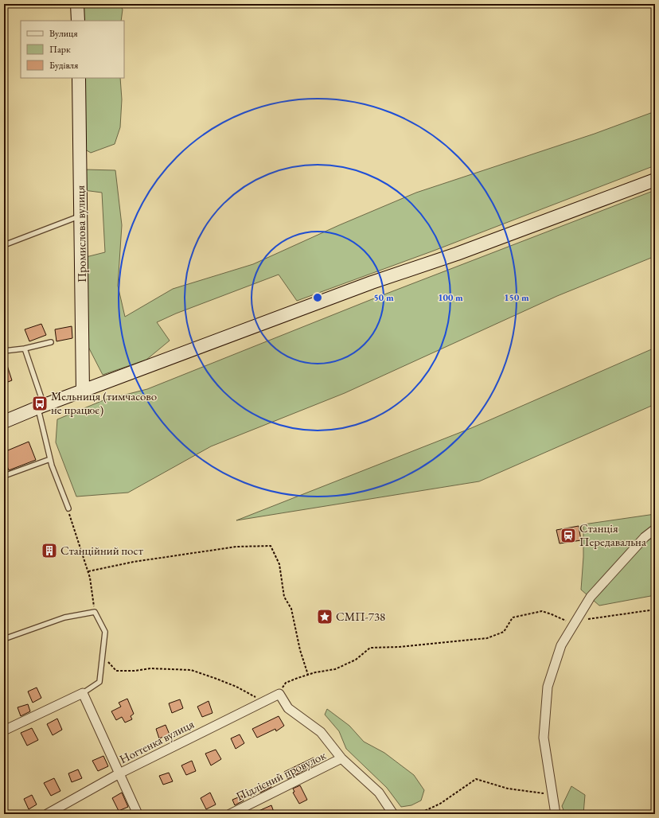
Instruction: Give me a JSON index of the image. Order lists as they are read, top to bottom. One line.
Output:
{"streets":{"street":["Промислова вулиця","Ногтенка вулиця","Підлісний провулок"]},"places":{"bus stop":["Мельниця (тимчасово не працює)"],"station":["Станція Передавальна"],"building":["Станційний пост"],"place":["СМП-738"]},"legend":["Вулиця","Парк","Будівля"],"rings":["50 m","100 m","150 m"]}
